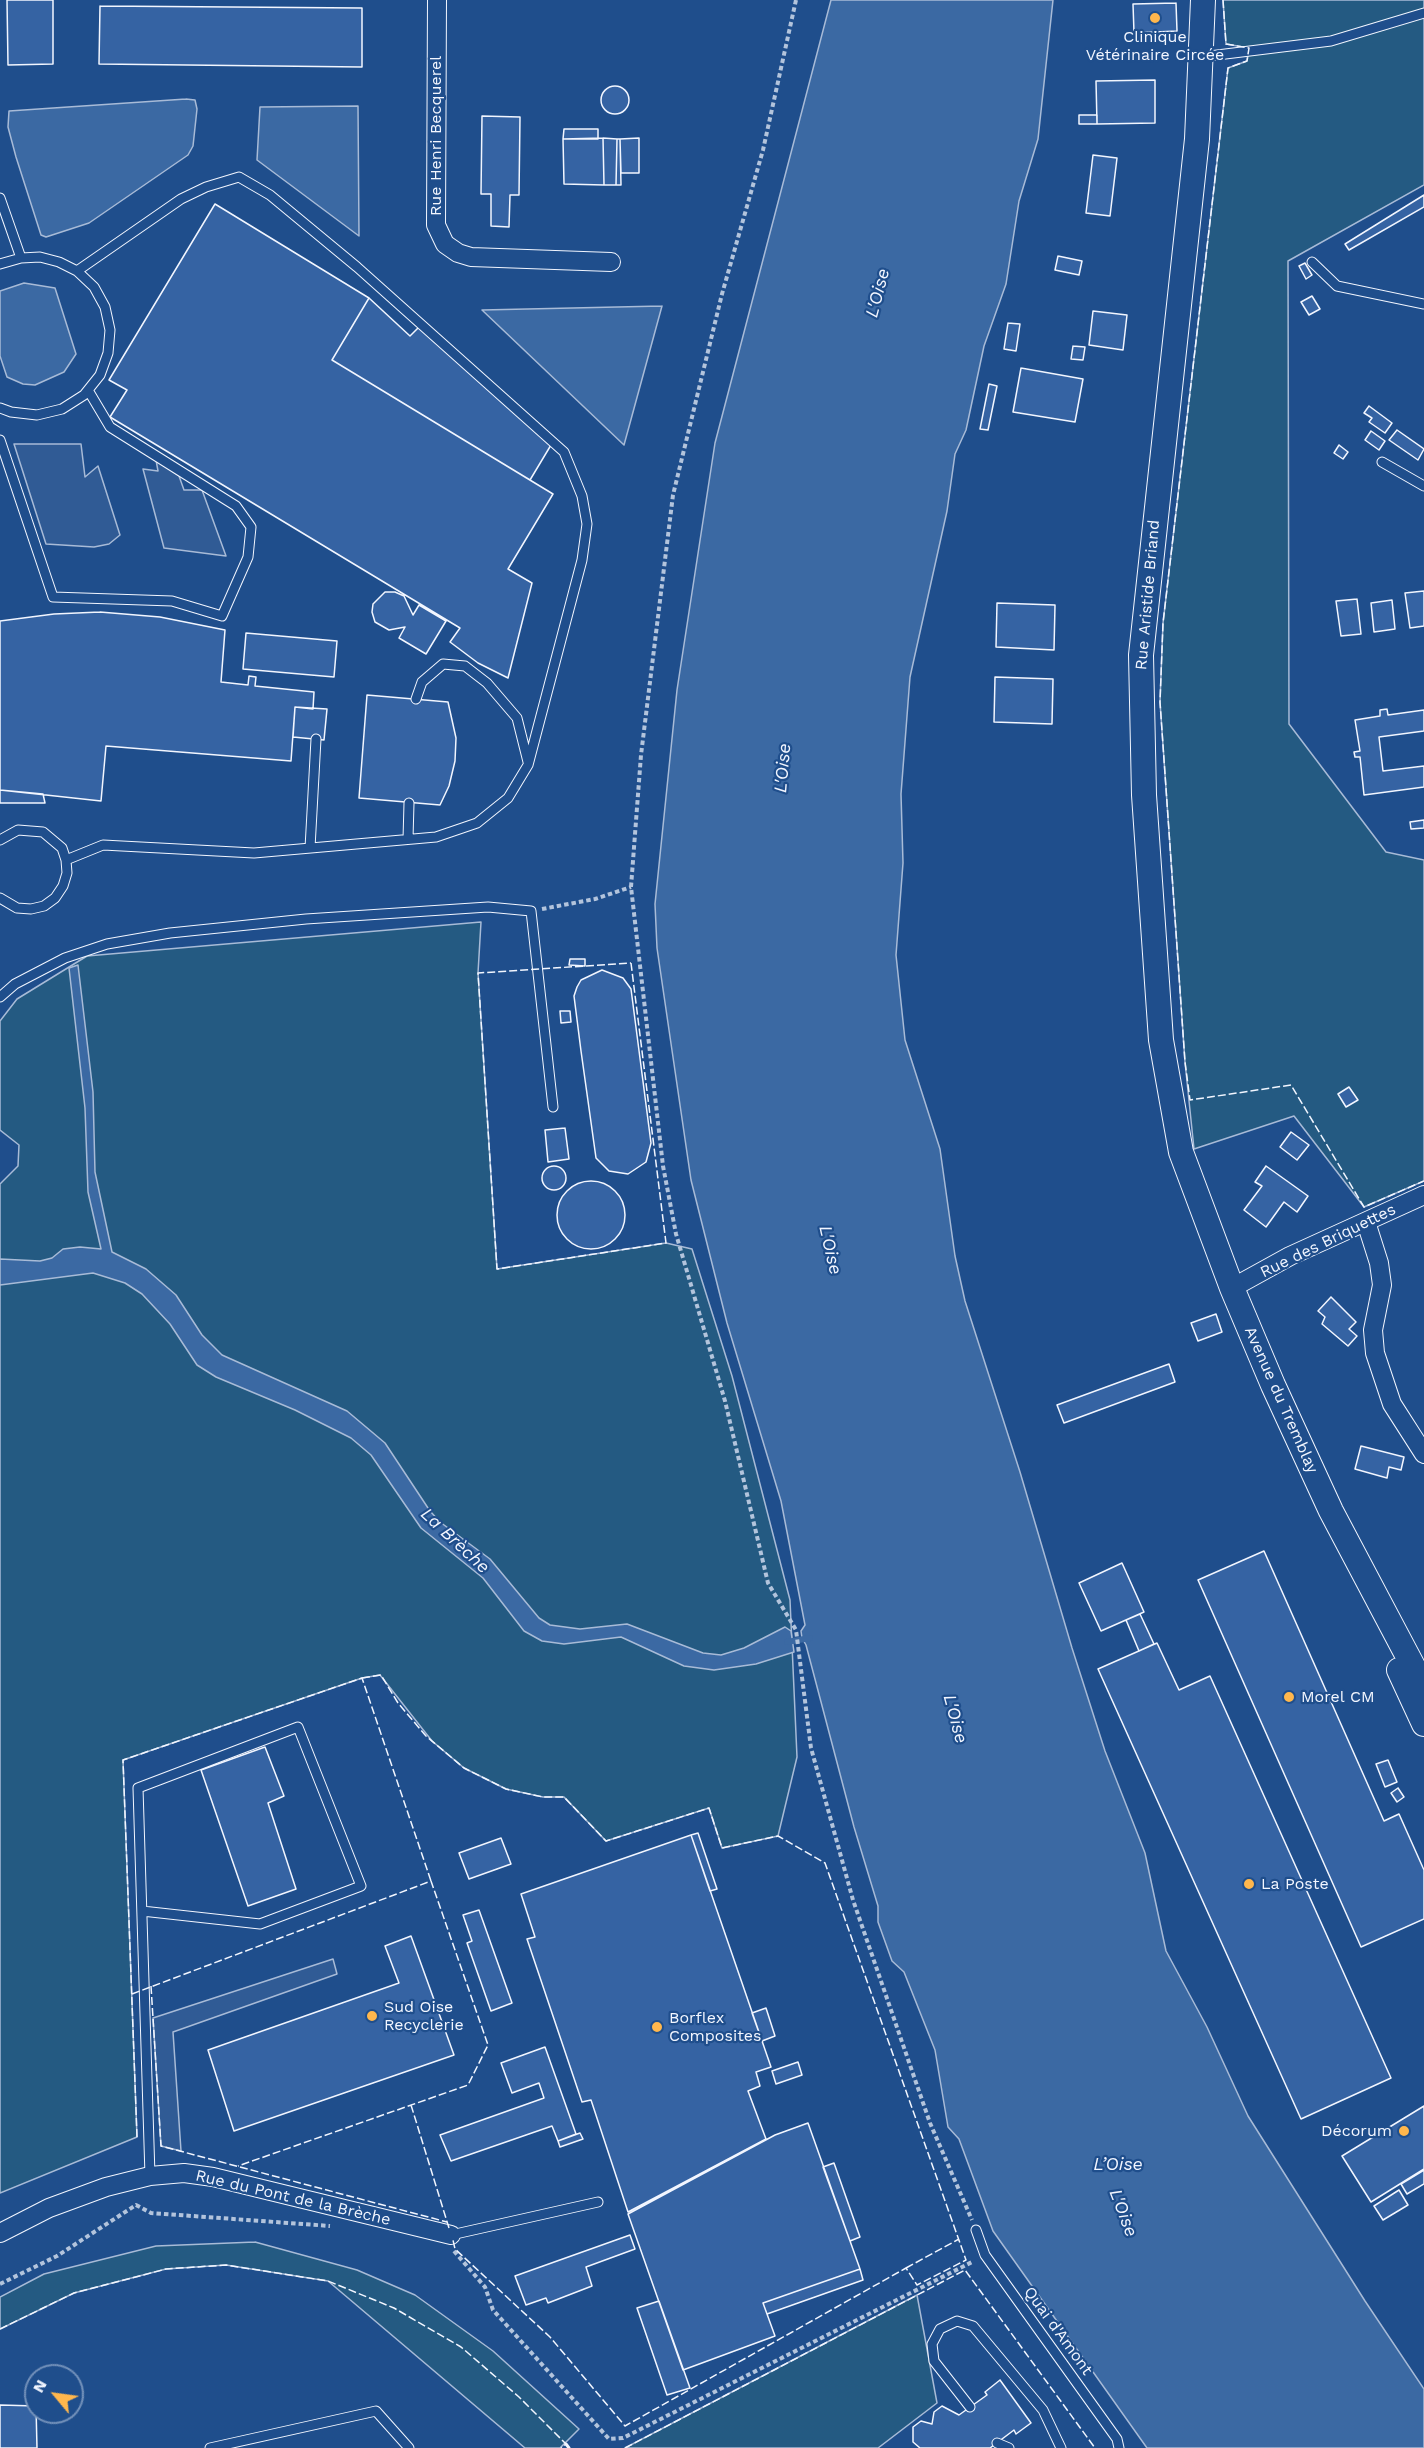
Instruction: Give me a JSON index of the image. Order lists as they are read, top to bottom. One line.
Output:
{"streets":{"main road":["Rue Aristide Briand","Avenue du Tremblay"],"street":["Rue Henri Becquerel","Rue des Briquettes","Rue du Pont de la Brèche"],"lane":["Quai d'Amont"]},"crossings":[["Rue Aristide Briand","Rue des Briquettes"],["Rue Aristide Briand","Avenue du Tremblay"],["Rue des Briquettes","Avenue du Tremblay"]],"water":["L'Oise","La Brèche","L’Oise"],"places":["Clinique Vétérinaire Circée","Morel CM","La Poste","Sud Oise Recyclerie","Borflex Composites","Décorum"],"north":"top left"}
